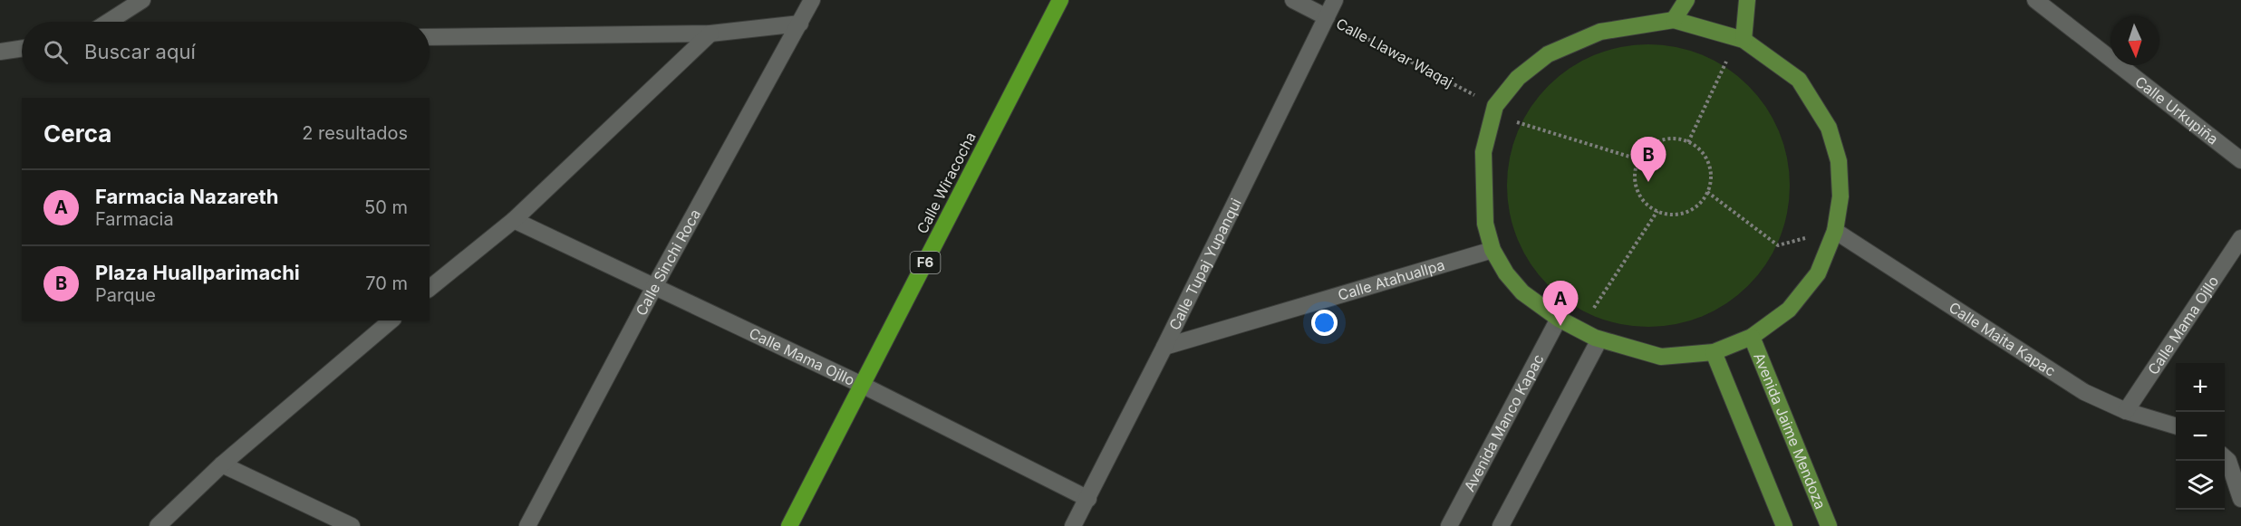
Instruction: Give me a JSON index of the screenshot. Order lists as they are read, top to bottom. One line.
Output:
{"streets":{"highway":["Calle Wiracocha","F6"],"main road":["Avenida Jaime Mendoza"],"street":["Calle Llawar Waqaj","Calle Urkupiña","Calle Sinchi Roca","Calle Tupaj Yupanqui","Calle Atahuallpa","Calle Mama Ojllo","Calle Maita Kapac","Avenida Manco Kapac"]},"crossings":[["Calle Llawar Waqaj","Calle Tupaj Yupanqui"],["Calle Wiracocha","Calle Mama Ojllo"],["Calle Sinchi Roca","Calle Mama Ojllo"],["Calle Tupaj Yupanqui","Calle Atahuallpa"],["Calle Tupaj Yupanqui","Calle Mama Ojllo"],["Calle Mama Ojllo","Calle Maita Kapac"]],"north":"bottom","page":{"search":"Buscar aquí","heading":["Cerca","2 resultados"],"pins":["B","A"],"list":[{"mark":"A","name":"Farmacia Nazareth","note":"Farmacia","value":"50 m"},{"mark":"B","name":"Plaza Huallparimachi","note":"Parque","value":"70 m"}],"map_buttons":["+","−"]}}
